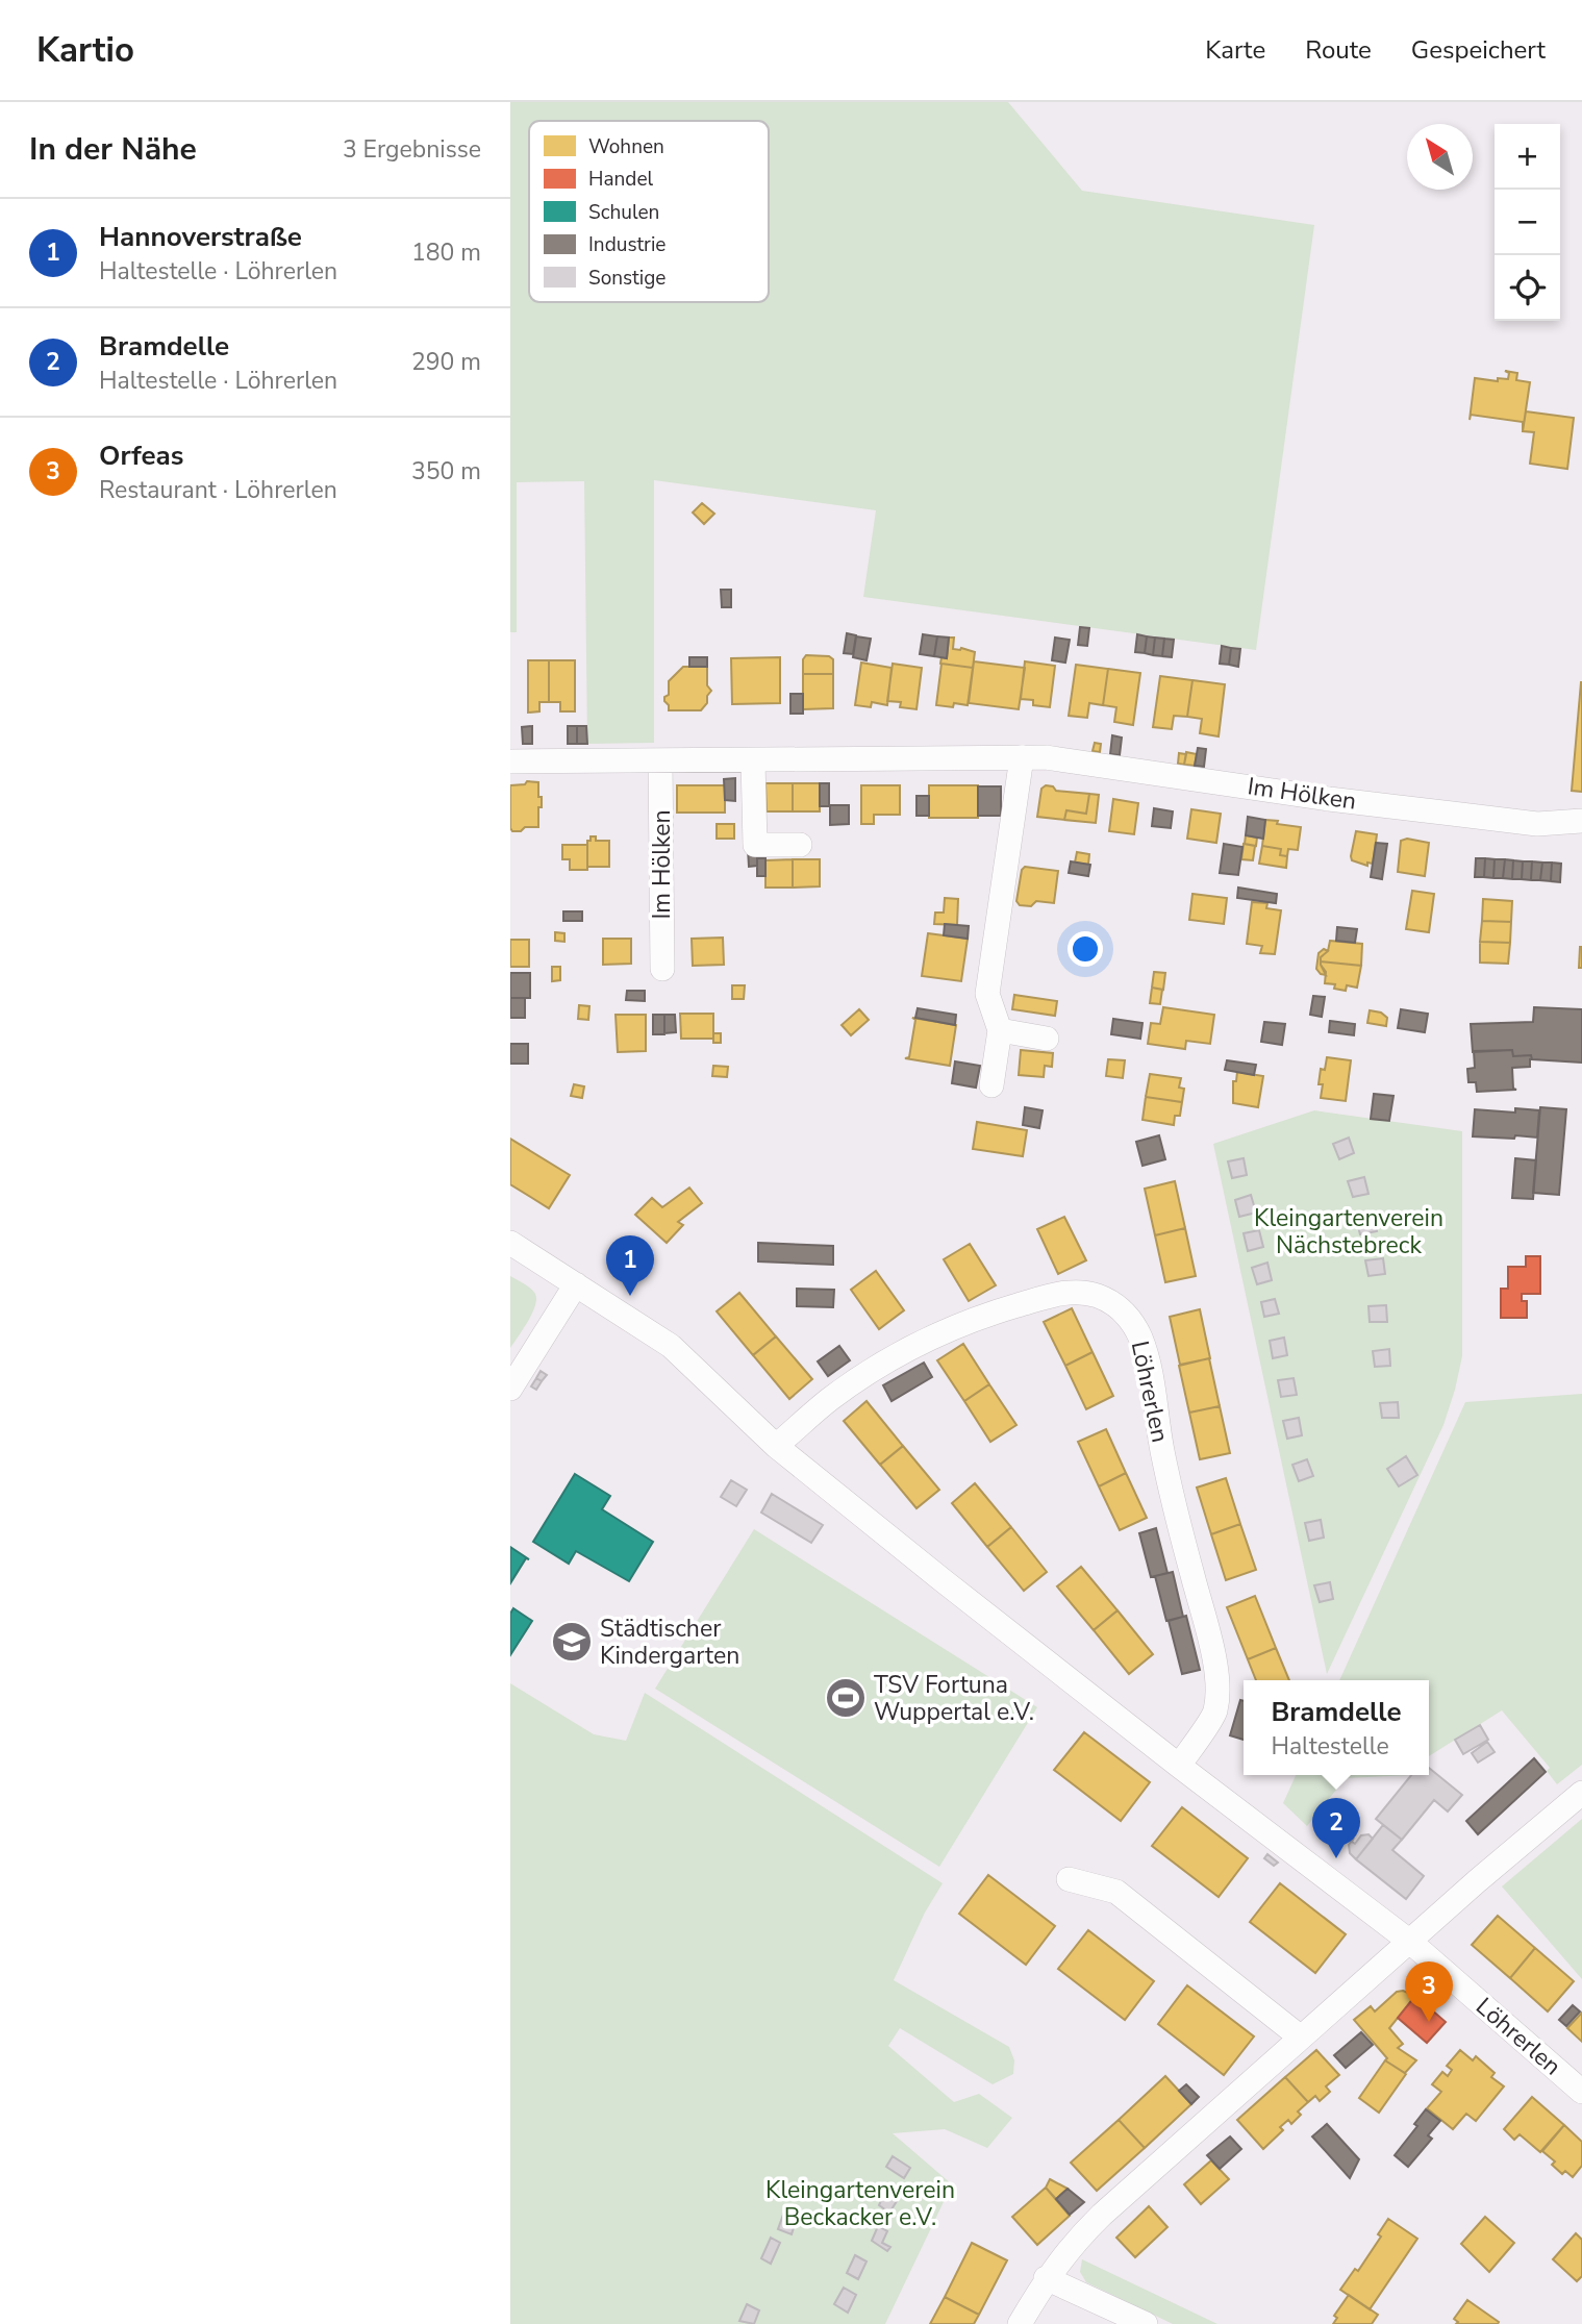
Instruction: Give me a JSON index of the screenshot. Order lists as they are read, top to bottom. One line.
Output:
{"streets":{"street":["Im Hölken","Löhrerlen"]},"parks":["Kleingartenverein Nächstebreck","Kleingartenverein Beckacker e.V."],"places":{"school or university":["Städtischer Kindergarten"],"sports":["TSV Fortuna Wuppertal e.V."]},"legend":["Wohnen","Handel","Schulen","Industrie","Sonstige"],"north":"top left","page":{"header":"Kartio","nav":["Karte","Route","Gespeichert"],"heading":["In der Nähe","3 Ergebnisse"],"map_buttons":["+","−"],"list":[{"mark":"1","name":"Hannoverstraße","note":"Haltestelle · Löhrerlen","value":"180 m"},{"mark":"2","name":"Bramdelle","note":"Haltestelle · Löhrerlen","value":"290 m"},{"mark":"3","name":"Orfeas","note":"Restaurant · Löhrerlen","value":"350 m"}],"pins":["1","2","3"],"popup":["Bramdelle","Haltestelle"]}}
